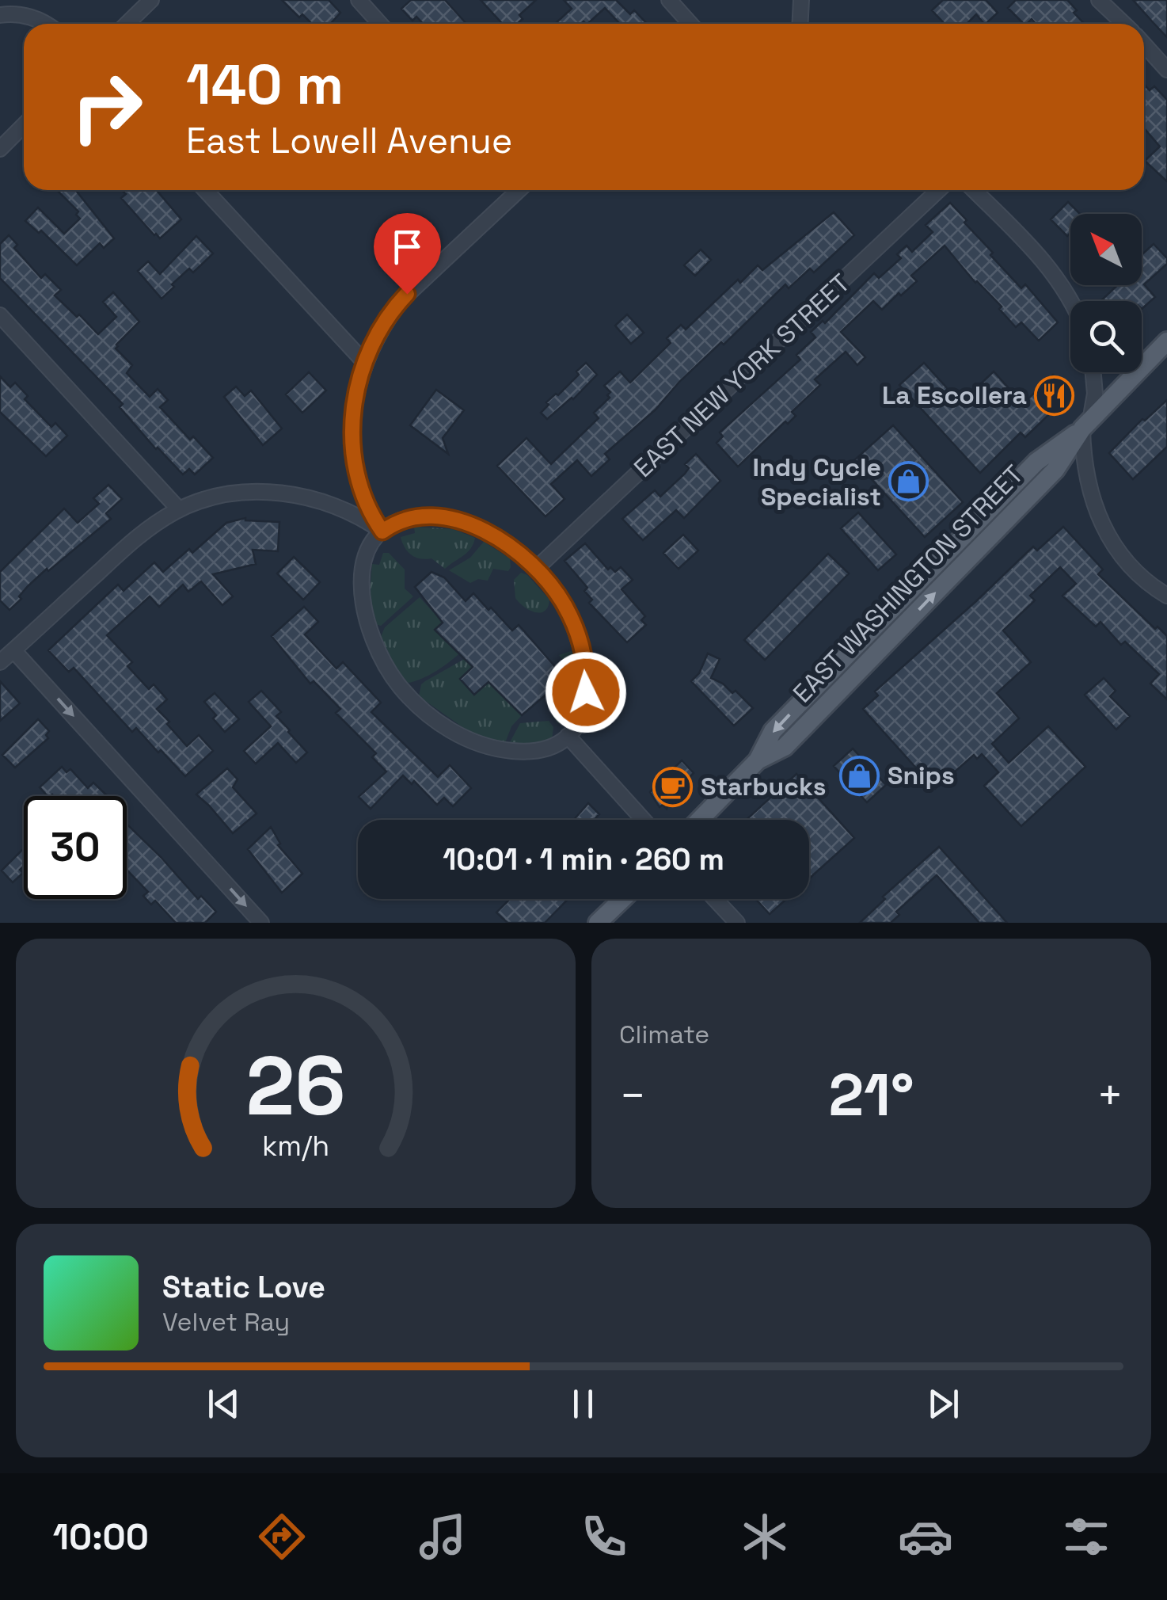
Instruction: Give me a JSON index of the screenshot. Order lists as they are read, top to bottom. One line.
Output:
{"streets":{"main road":["EAST WASHINGTON STREET"],"street":["EAST NEW YORK STREET"]},"places":{"restaurant":["La Escollera"],"shop":["Indy Cycle Specialist","Snips"],"cafe":["Starbucks"]},"north":"top left","page":{"turn":["140 m","East Lowell Avenue"],"limit":"30","trip":"10:01 · 1 min · 260 m","tile":"Climate","heat":["−","21°","+"],"song":["Static Love","Velvet Ray"],"tabs":"10:00","gauge":["26","km/h"]}}
